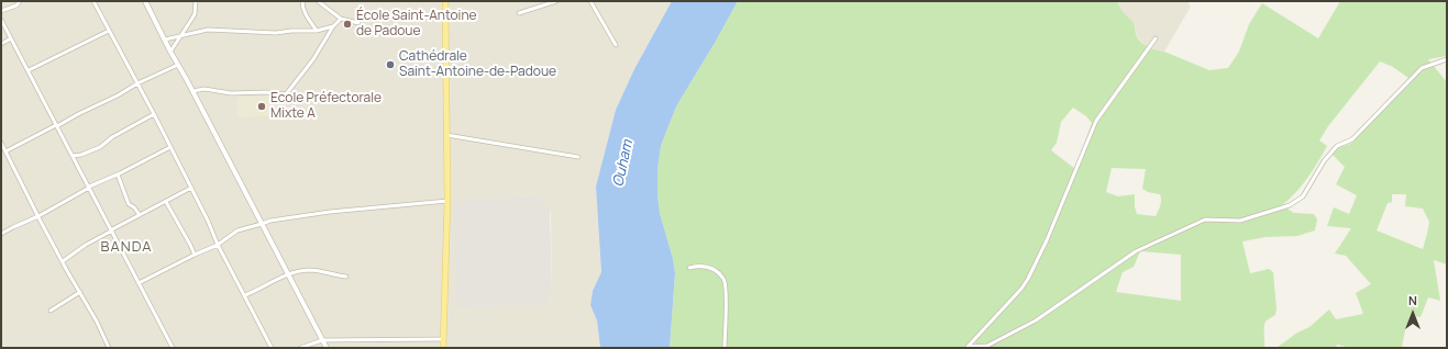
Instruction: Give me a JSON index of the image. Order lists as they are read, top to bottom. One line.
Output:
{"districts":["BANDA"],"water":["Ouham"],"places":["École Saint-Antoine de Padoue","Cathédrale Saint-Antoine-de-Padoue","Ecole Préfectorale Mixte A"],"north":"top"}
